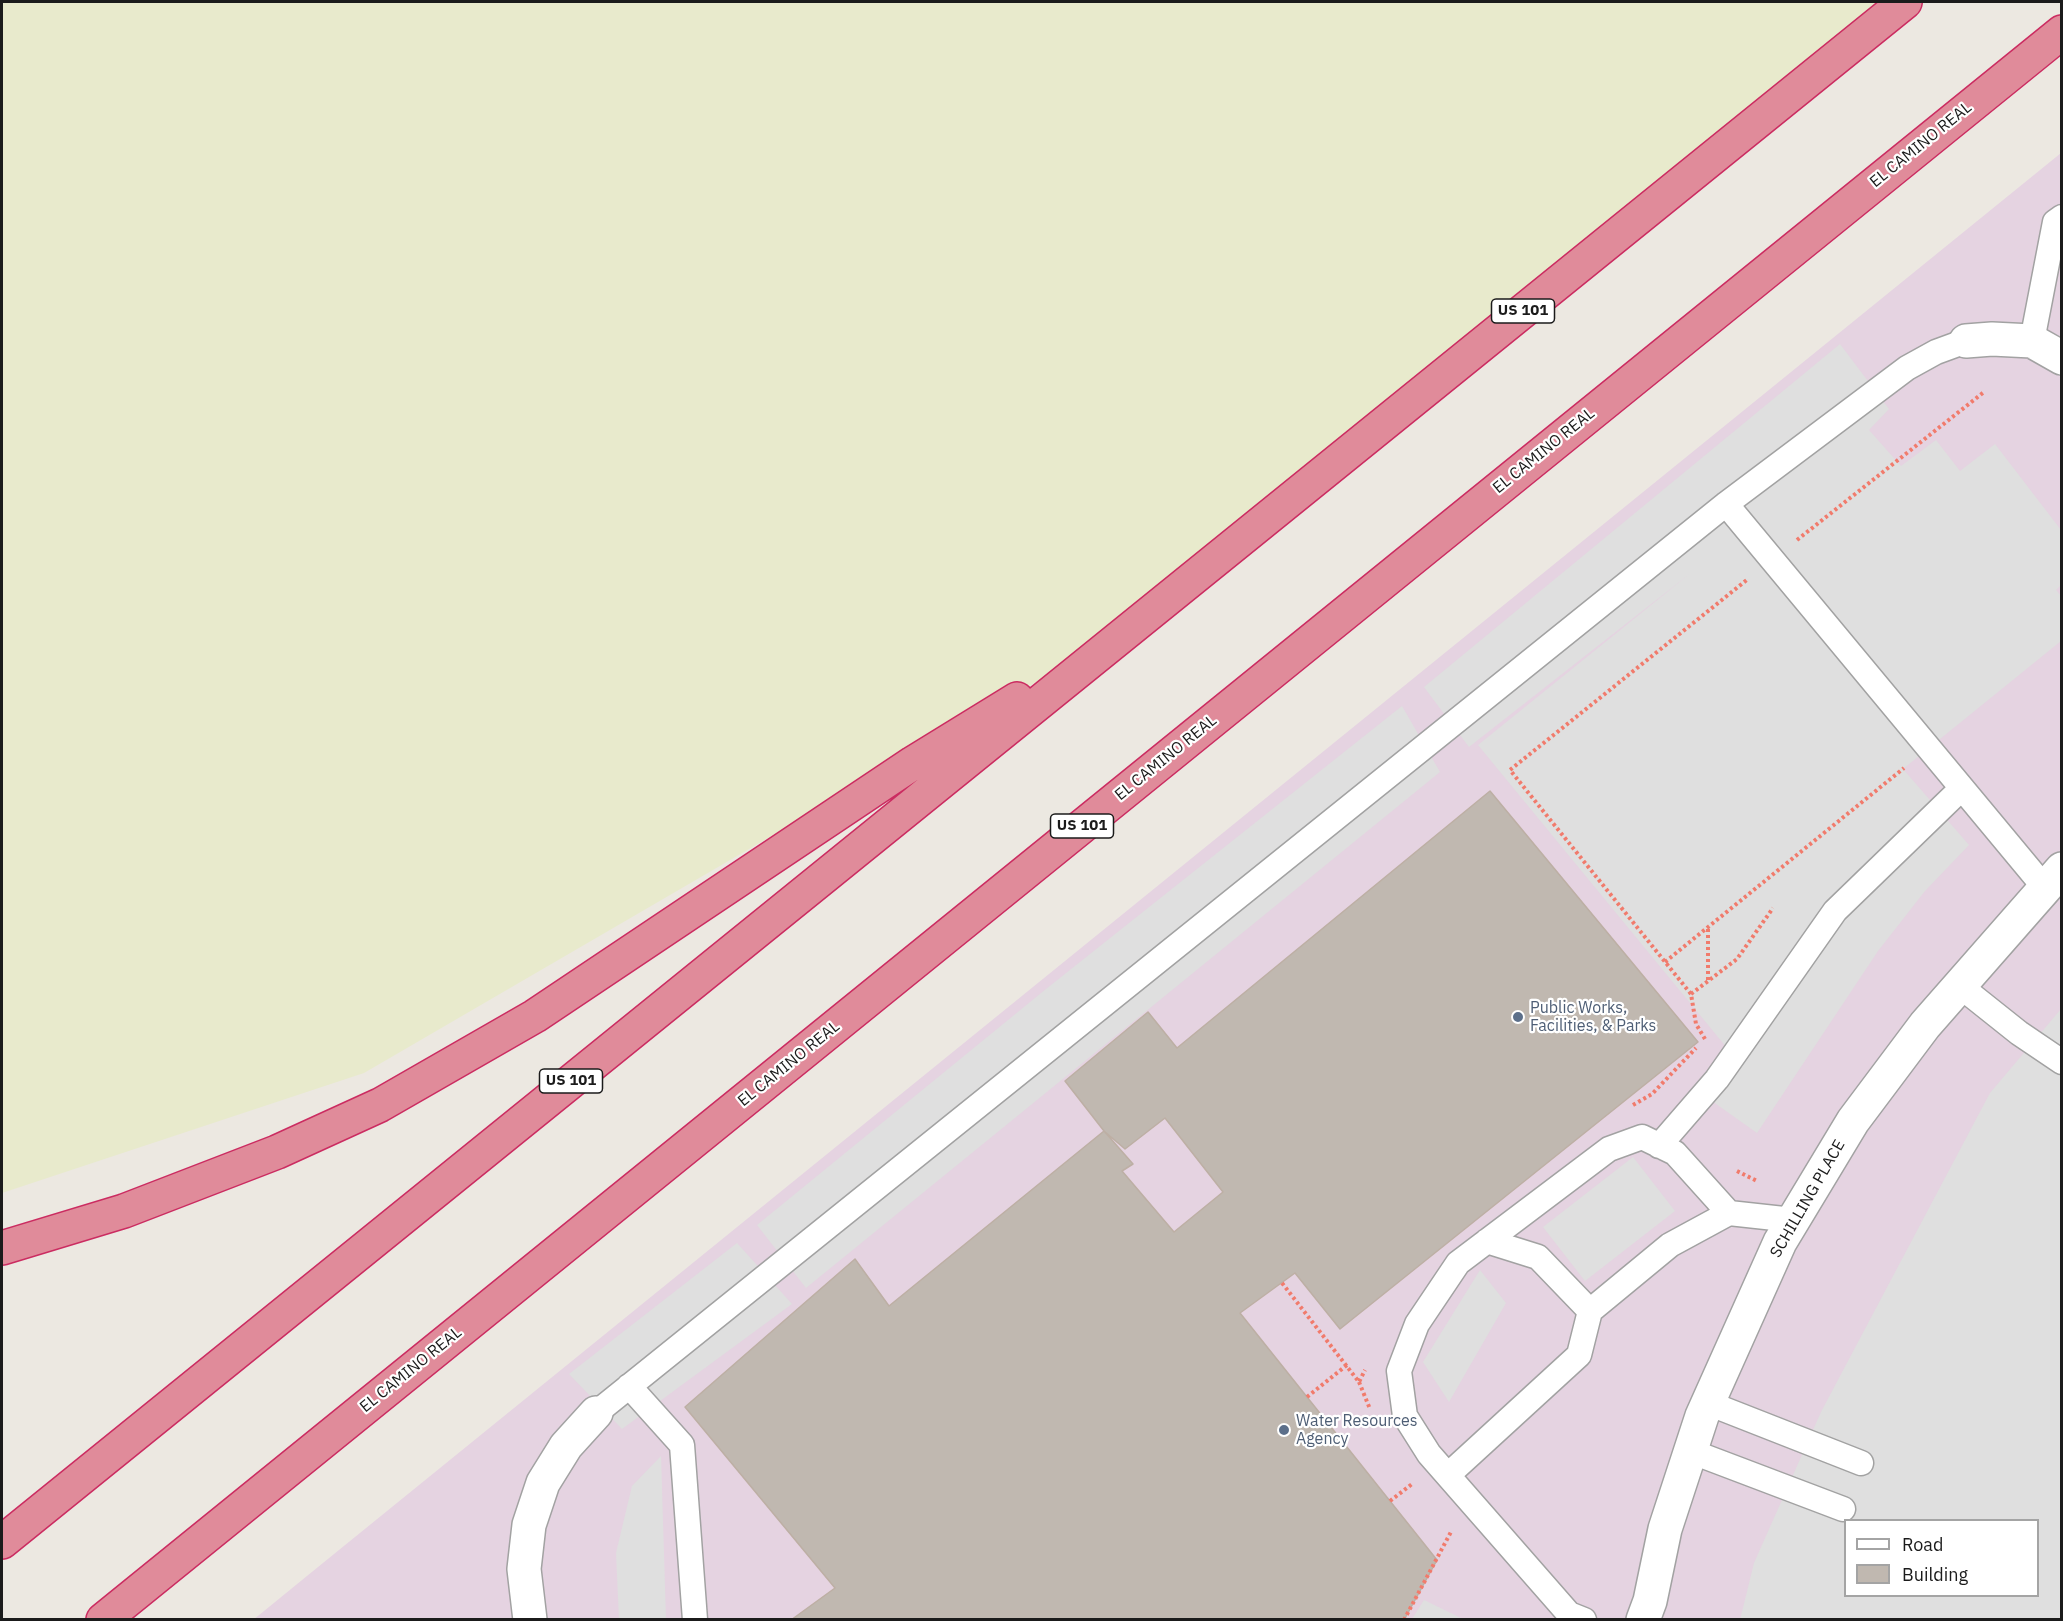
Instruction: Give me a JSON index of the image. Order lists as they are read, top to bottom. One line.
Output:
{"streets":{"highway":["EL CAMINO REAL","US 101"],"street":["SCHILLING PLACE"]},"places":["Public Works, Facilities, & Parks","Water Resources Agency"],"legend":["Road","Building"]}
